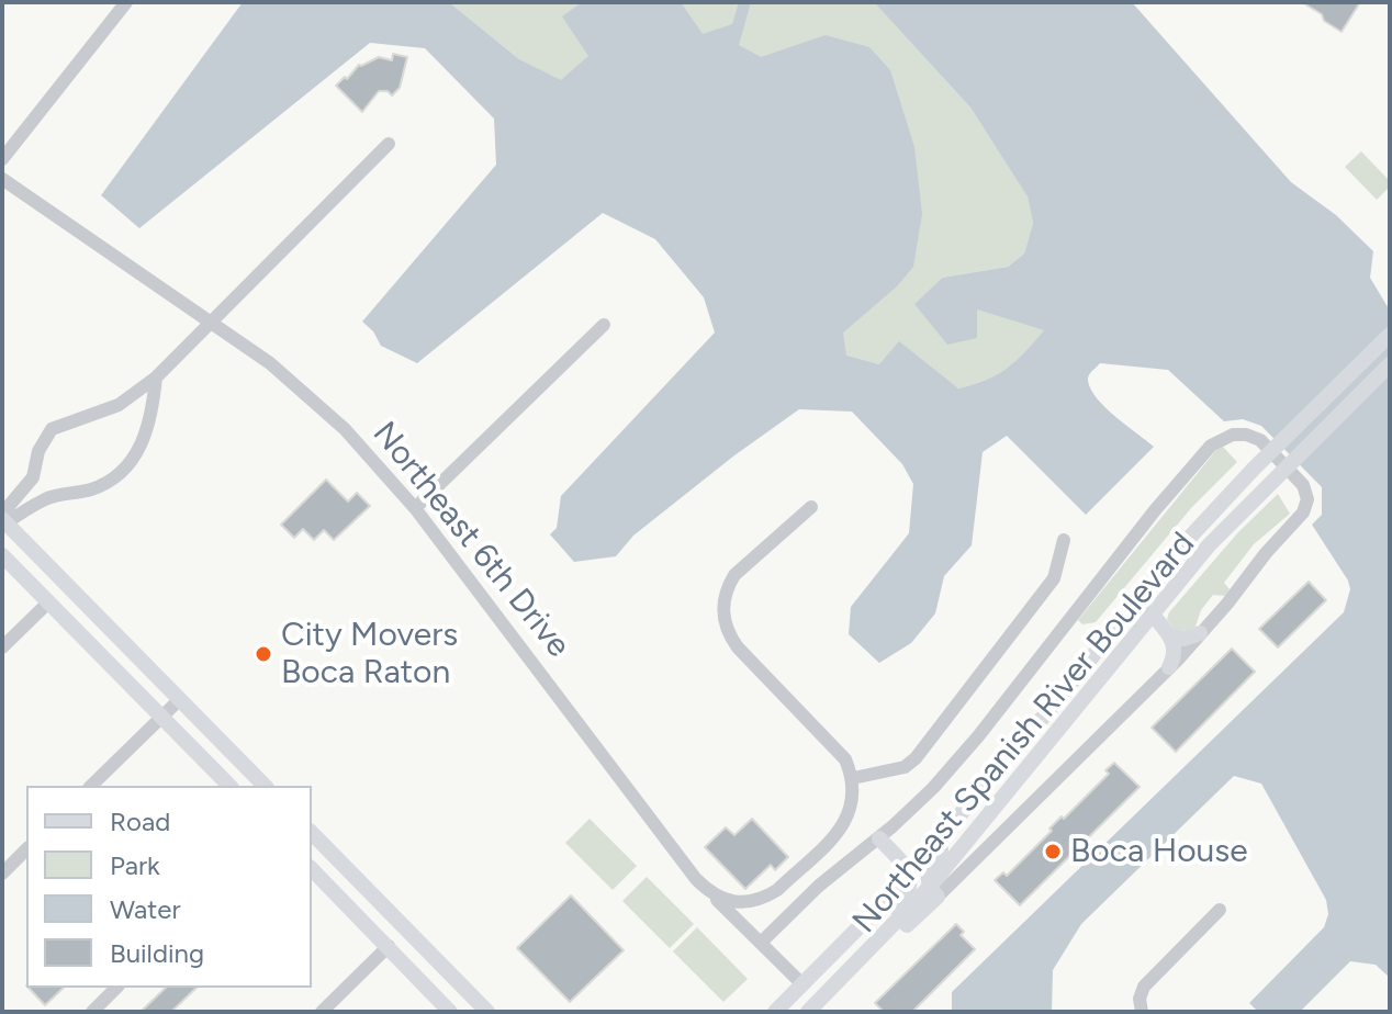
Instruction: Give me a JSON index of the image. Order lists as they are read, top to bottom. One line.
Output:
{"streets":{"main road":["Northeast Spanish River Boulevard"],"street":["Northeast 6th Drive"]},"crossings":[["Northeast 6th Drive","Northeast Spanish River Boulevard"]],"places":["City Movers Boca Raton","Boca House"],"legend":["Road","Park","Water","Building"]}
